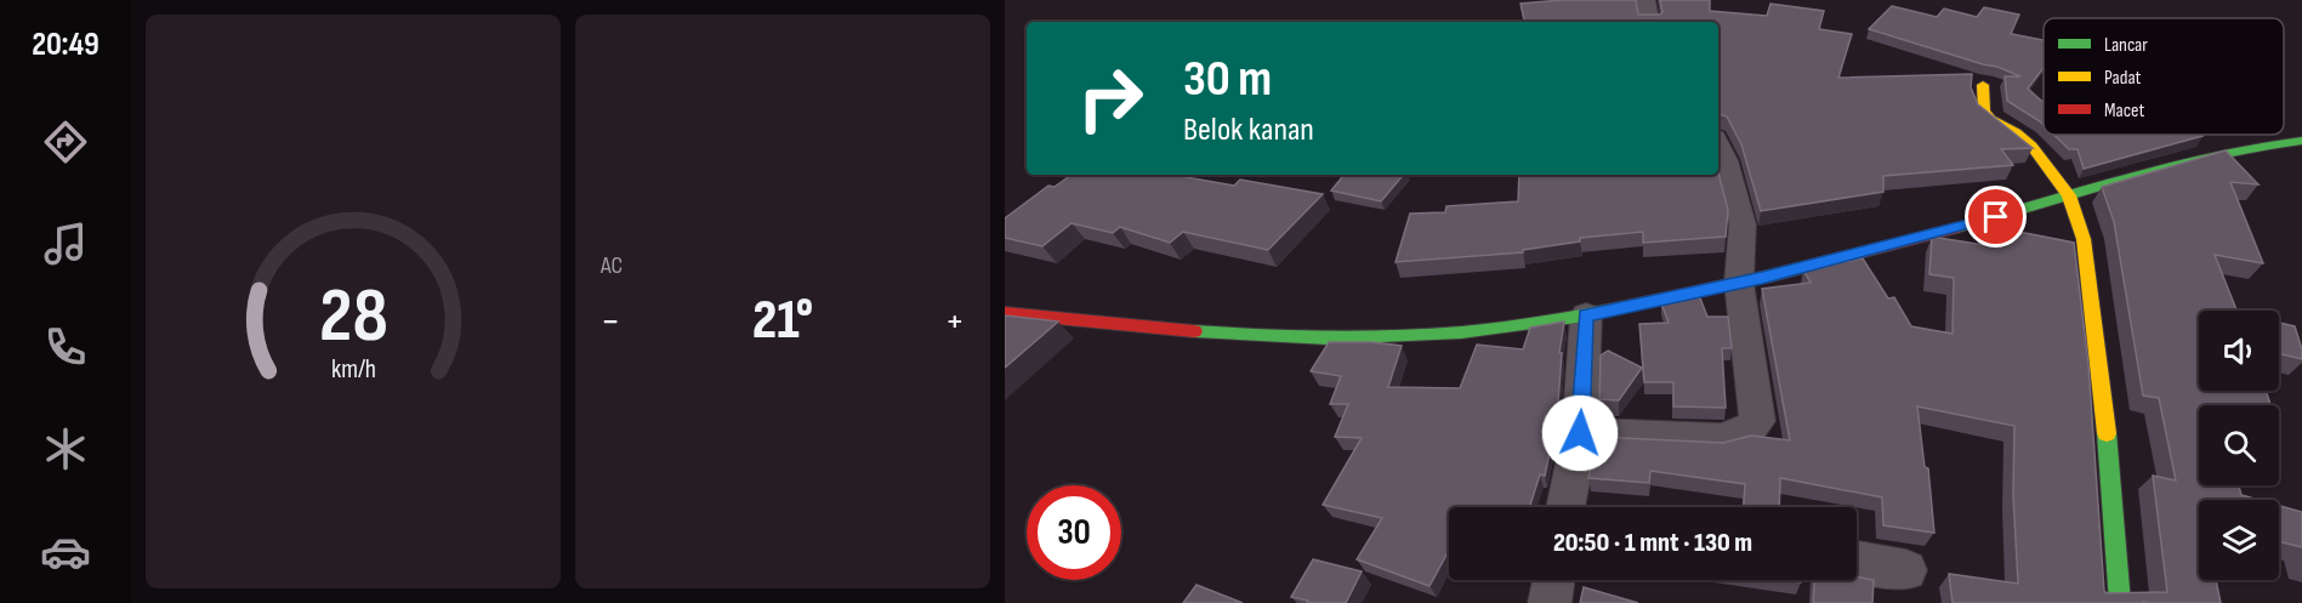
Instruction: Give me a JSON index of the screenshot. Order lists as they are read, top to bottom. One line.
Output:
{"legend":["Lancar","Padat","Macet"],"page":{"tabs":"20:49","tile":"AC","turn":["30 m","Belok kanan"],"heat":["−","21°","+"],"limit":"30","trip":"20:50 · 1 mnt · 130 m","gauge":["28","km/h"]}}
